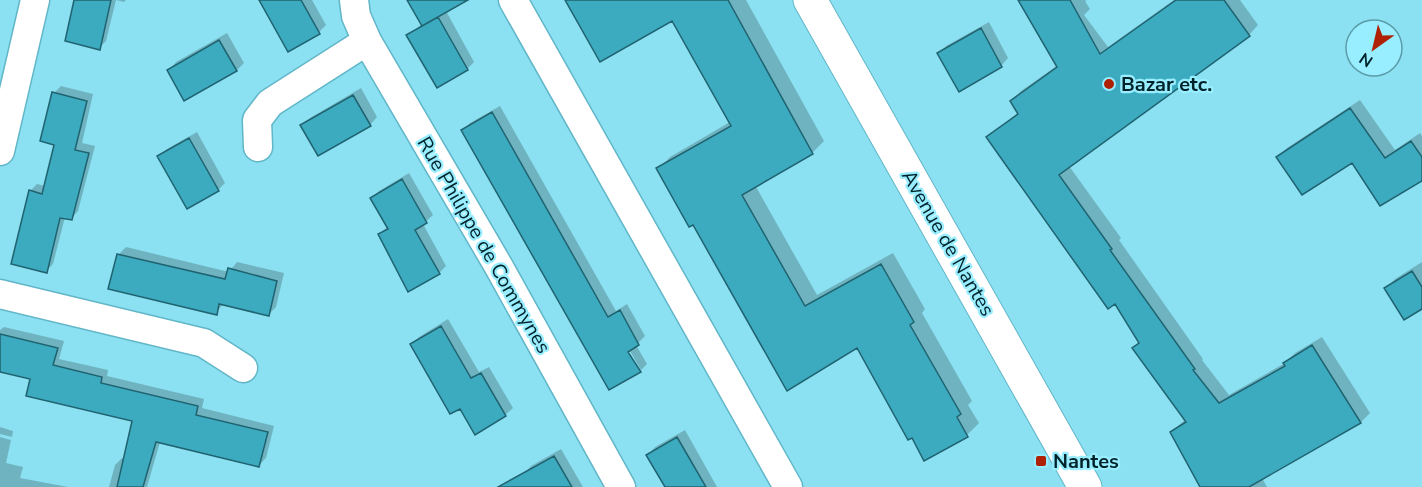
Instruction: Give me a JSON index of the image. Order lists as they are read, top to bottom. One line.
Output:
{"streets":{"main road":["Avenue de Nantes"],"street":["Rue Philippe de Commynes"]},"places":{"other":["Bazar etc."],"transit":["Nantes"]},"north":"bottom left"}
